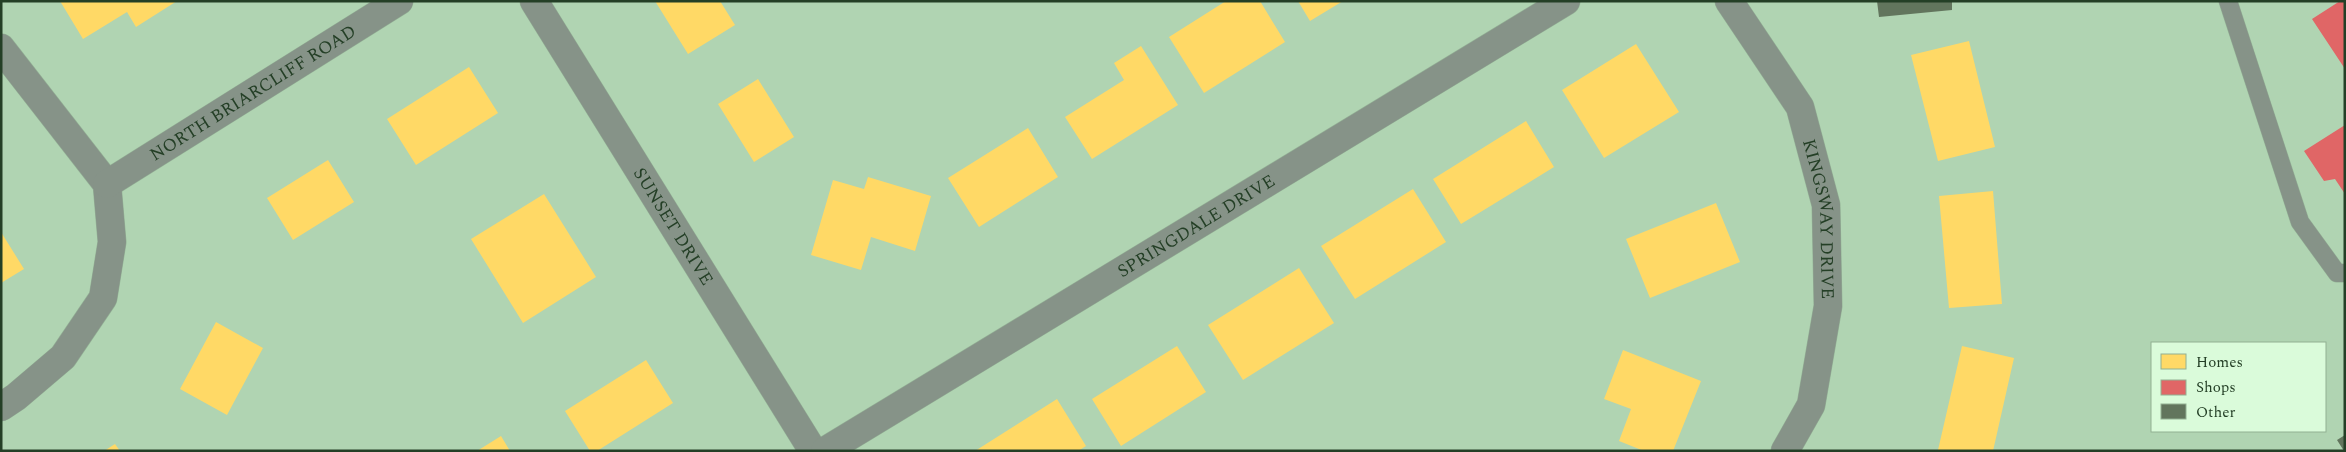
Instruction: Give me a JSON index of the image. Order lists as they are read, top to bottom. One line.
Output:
{"streets":{"street":["NORTH BRIARCLIFF ROAD","KINGSWAY DRIVE","SUNSET DRIVE","SPRINGDALE DRIVE"]},"legend":["Homes","Shops","Other"]}
